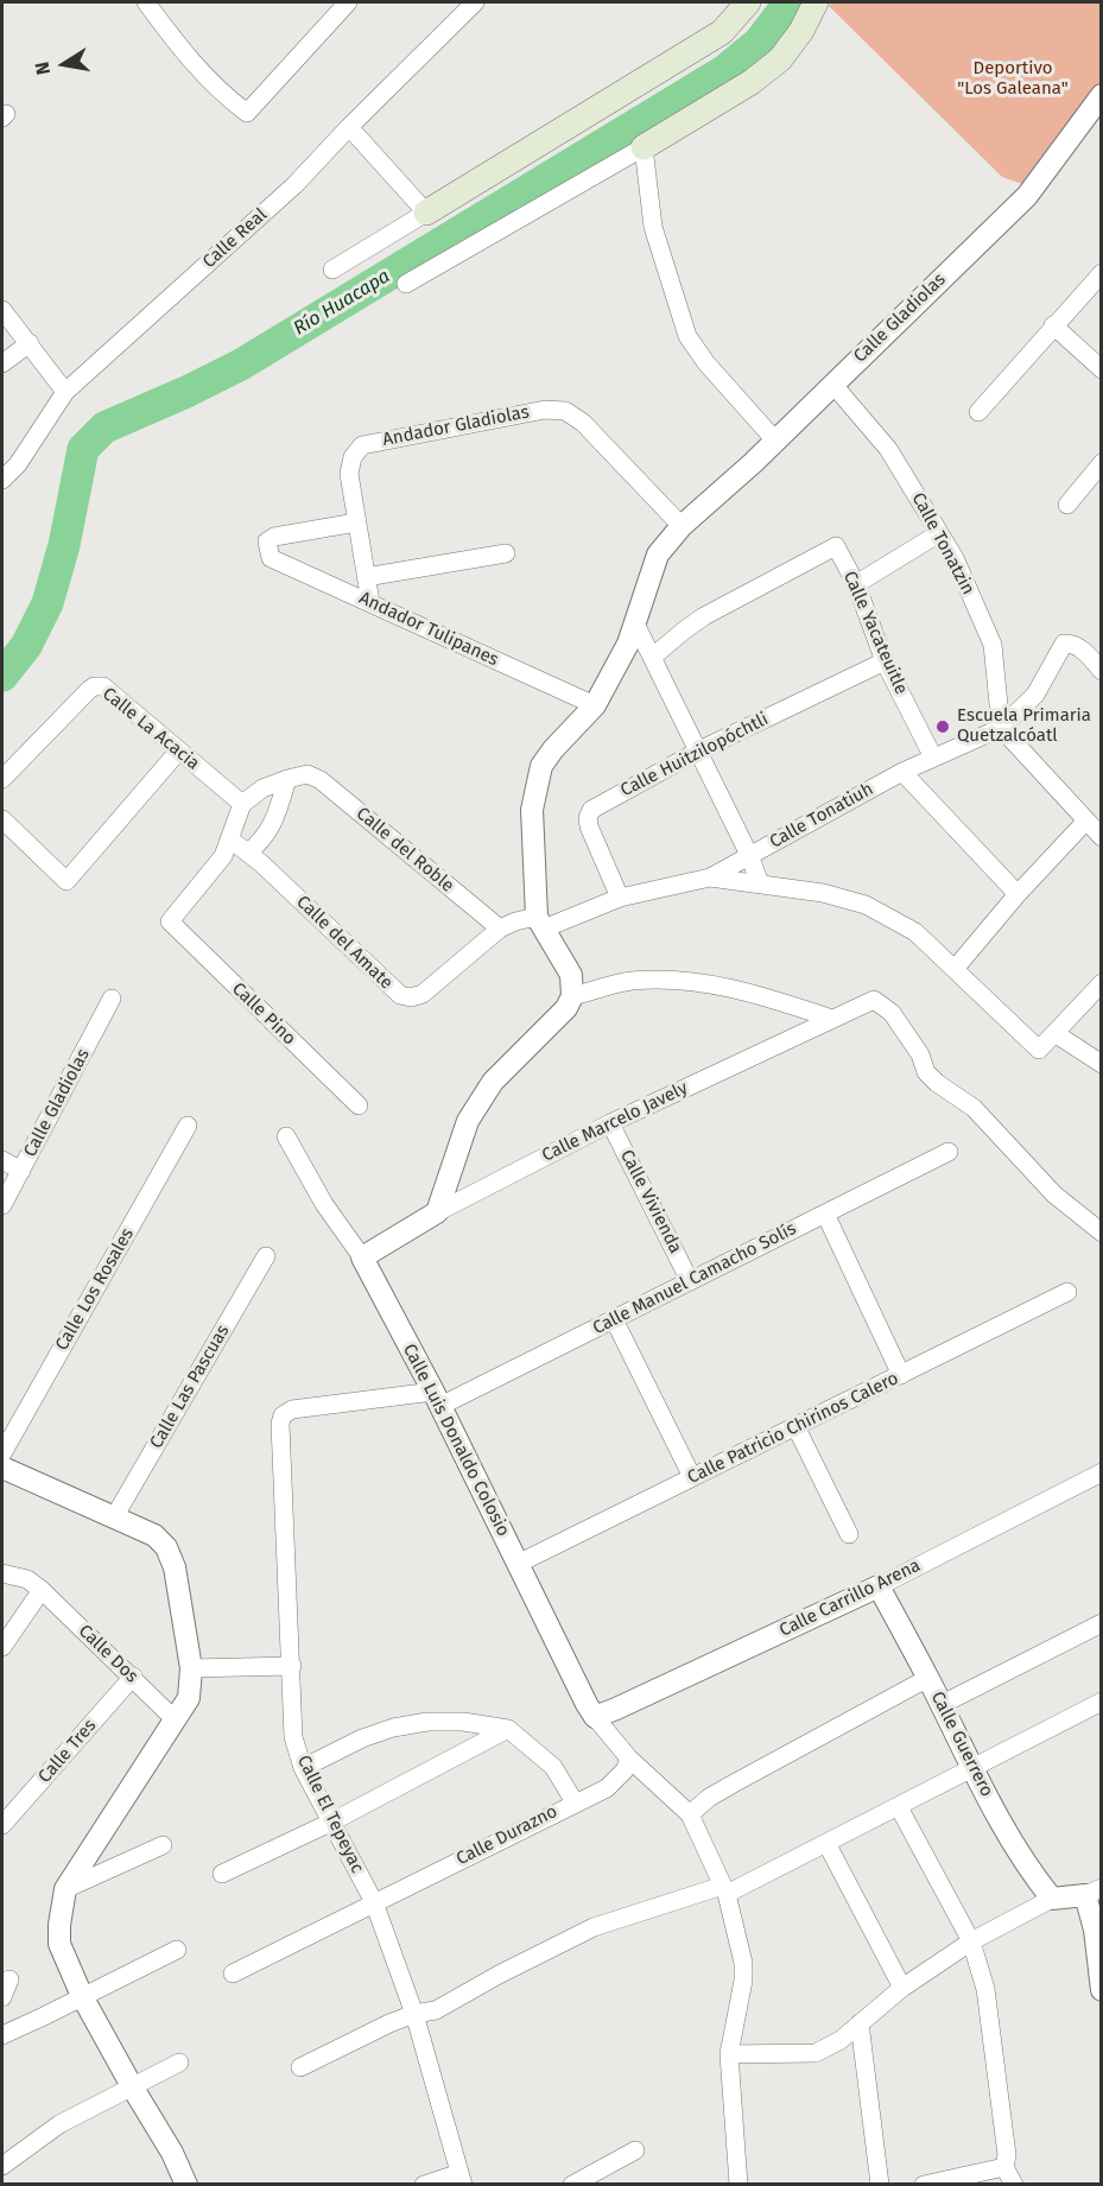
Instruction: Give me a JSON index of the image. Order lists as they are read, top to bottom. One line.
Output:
{"streets":{"street":["Calle Real","Calle Gladiolas","Andador Gladiolas","Calle Tonatzin","Andador Tulipanes","Calle Yacateuitle","Calle La Acacia","Calle Huitzilopóchtli","Calle Tonatiuh","Calle del Roble","Calle del Amate","Calle Pino","Calle Marcelo Javely","Calle Vivienda","Calle Manuel Camacho Solís","Calle Los Rosales","Calle Las Pascuas","Calle Patricio Chirinos Calero","Calle Luis Donaldo Colosio","Calle Carrillo Arena","Calle Dos","Calle Guerrero","Calle Tres","Calle El Tepeyac","Calle Durazno"]},"crossings":[["Calle Gladiolas","Andador Gladiolas"],["Calle Gladiolas","Calle Tonatzin"],["Calle Gladiolas","Andador Tulipanes"],["Calle Gladiolas","Calle del Amate"],["Andador Gladiolas","Andador Tulipanes"],["Calle Tonatzin","Calle Tonatiuh"],["Calle Yacateuitle","Calle Huitzilopóchtli"],["Calle Yacateuitle","Calle Tonatiuh"],["Calle Huitzilopóchtli","Calle del Amate"],["Calle Tonatiuh","Calle del Amate"],["Calle del Roble","Calle del Amate"],["Calle del Amate","Calle Pino"],["Calle Marcelo Javely","Calle Vivienda"],["Calle Marcelo Javely","Calle Luis Donaldo Colosio"],["Calle Vivienda","Calle Manuel Camacho Solís"],["Calle Manuel Camacho Solís","Calle Luis Donaldo Colosio"],["Calle Manuel Camacho Solís","Calle El Tepeyac"],["Calle Patricio Chirinos Calero","Calle Luis Donaldo Colosio"],["Calle Luis Donaldo Colosio","Calle Carrillo Arena"],["Calle Carrillo Arena","Calle Guerrero"],["Calle Dos","Calle Tres"],["Calle El Tepeyac","Calle Durazno"]],"water":["Río Huacapa"],"parks":["Deportivo \"Los Galeana\""],"places":["Escuela Primaria Quetzalcóatl"],"north":"left"}
